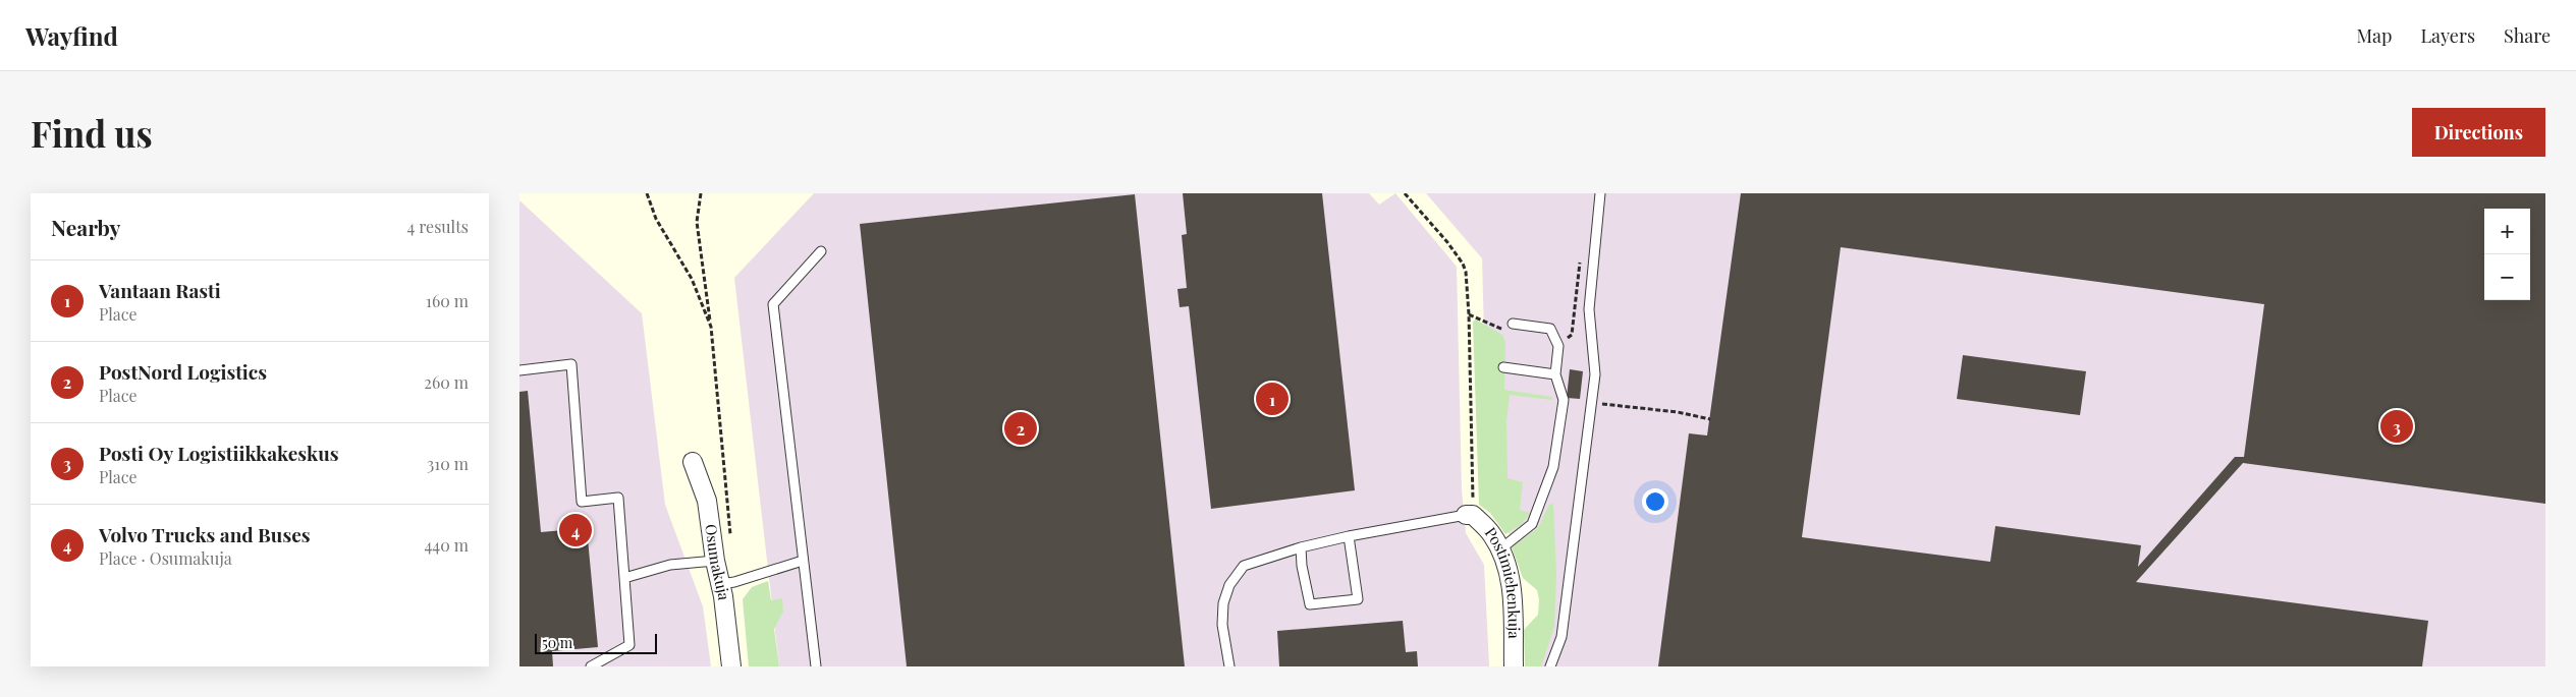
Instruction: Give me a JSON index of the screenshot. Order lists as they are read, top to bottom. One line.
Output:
{"streets":{"street":["Osumakuja","Postimiehenkuja"]},"scale_bar":"50 m","page":{"header":"Wayfind","nav":["Map","Layers","Share"],"buttons":"Directions","title":"Find us","heading":["Nearby","4 results"],"map_buttons":["+","−"],"list":[{"mark":"1","name":"Vantaan Rasti","note":"Place","value":"160 m"},{"mark":"2","name":"PostNord Logistics","note":"Place","value":"260 m"},{"mark":"3","name":"Posti Oy Logistiikkakeskus","note":"Place","value":"310 m"},{"mark":"4","name":"Volvo Trucks and Buses","note":"Place · Osumakuja","value":"440 m"}],"pins":["1","3","2","4"],"scale":"50 m"}}
